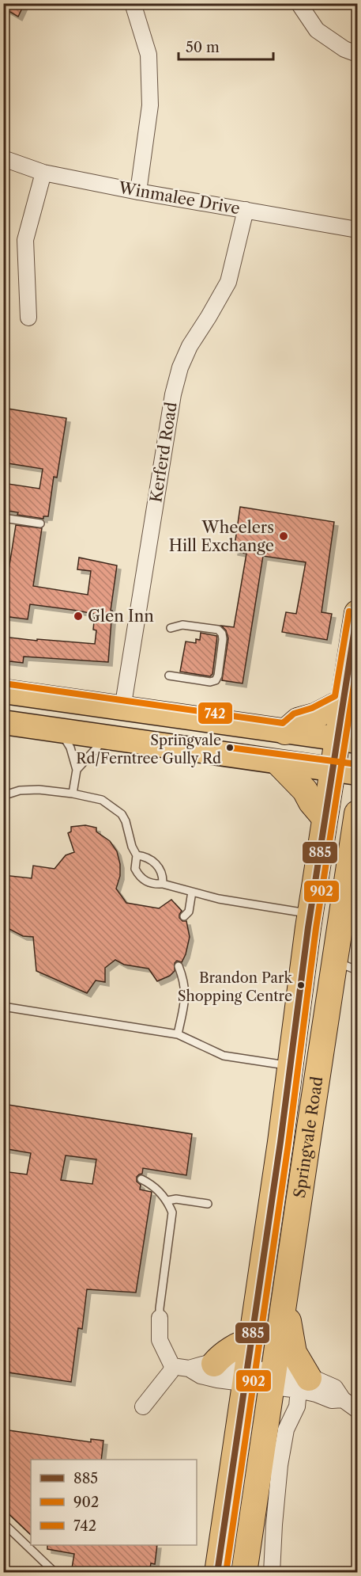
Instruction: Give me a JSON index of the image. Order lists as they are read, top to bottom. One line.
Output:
{"streets":{"highway":["Springvale Road"],"street":["Winmalee Drive","Kerferd Road"]},"crossings":[["Winmalee Drive","Kerferd Road"]],"places":["Wheelers Hill Exchange","Glen Inn","Springvale Rd/Ferntree Gully Rd","Brandon Park Shopping Centre"],"lines":["transit line 742","transit line 885","transit line 902"],"legend":["885","902","742"],"scale_bar":"50 m"}
